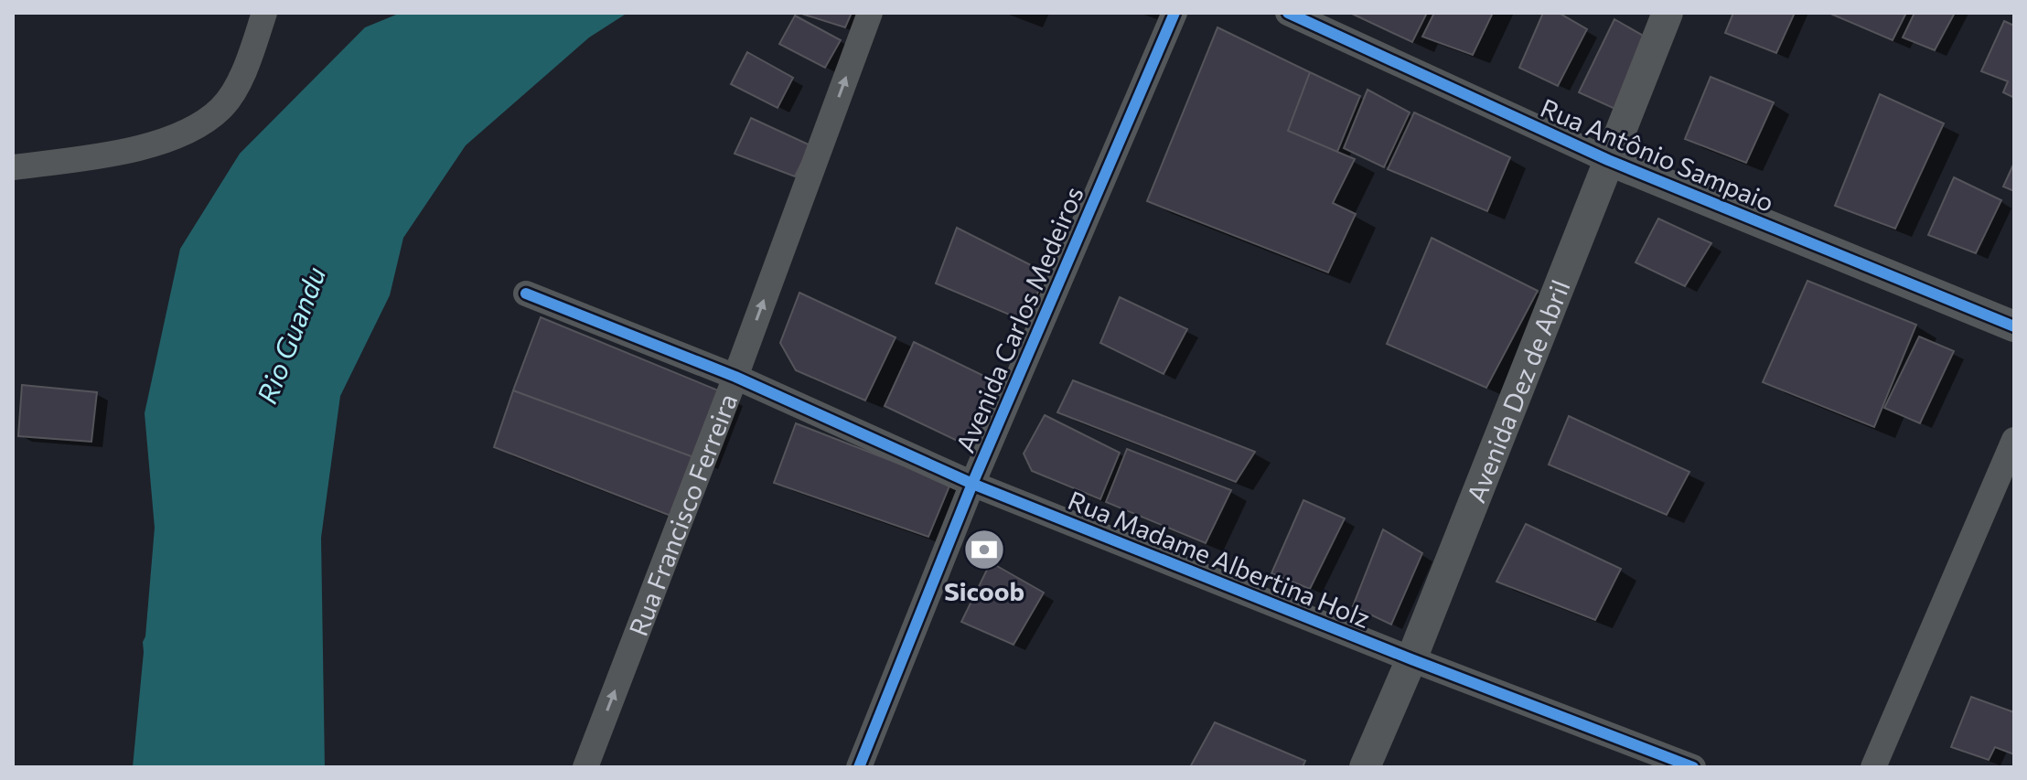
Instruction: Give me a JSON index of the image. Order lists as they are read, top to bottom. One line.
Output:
{"streets":{"street":["Rua Antônio Sampaio","Avenida Carlos Medeiros","Avenida Dez de Abril","Rua Francisco Ferreira","Rua Madame Albertina Holz"]},"crossings":[["Rua Antônio Sampaio","Avenida Dez de Abril"],["Avenida Carlos Medeiros","Rua Madame Albertina Holz"],["Avenida Dez de Abril","Rua Madame Albertina Holz"],["Rua Francisco Ferreira","Rua Madame Albertina Holz"]],"one_way":["Rua Francisco Ferreira"],"water":["Rio Guandu"],"places":{"bank":["Sicoob"]}}
